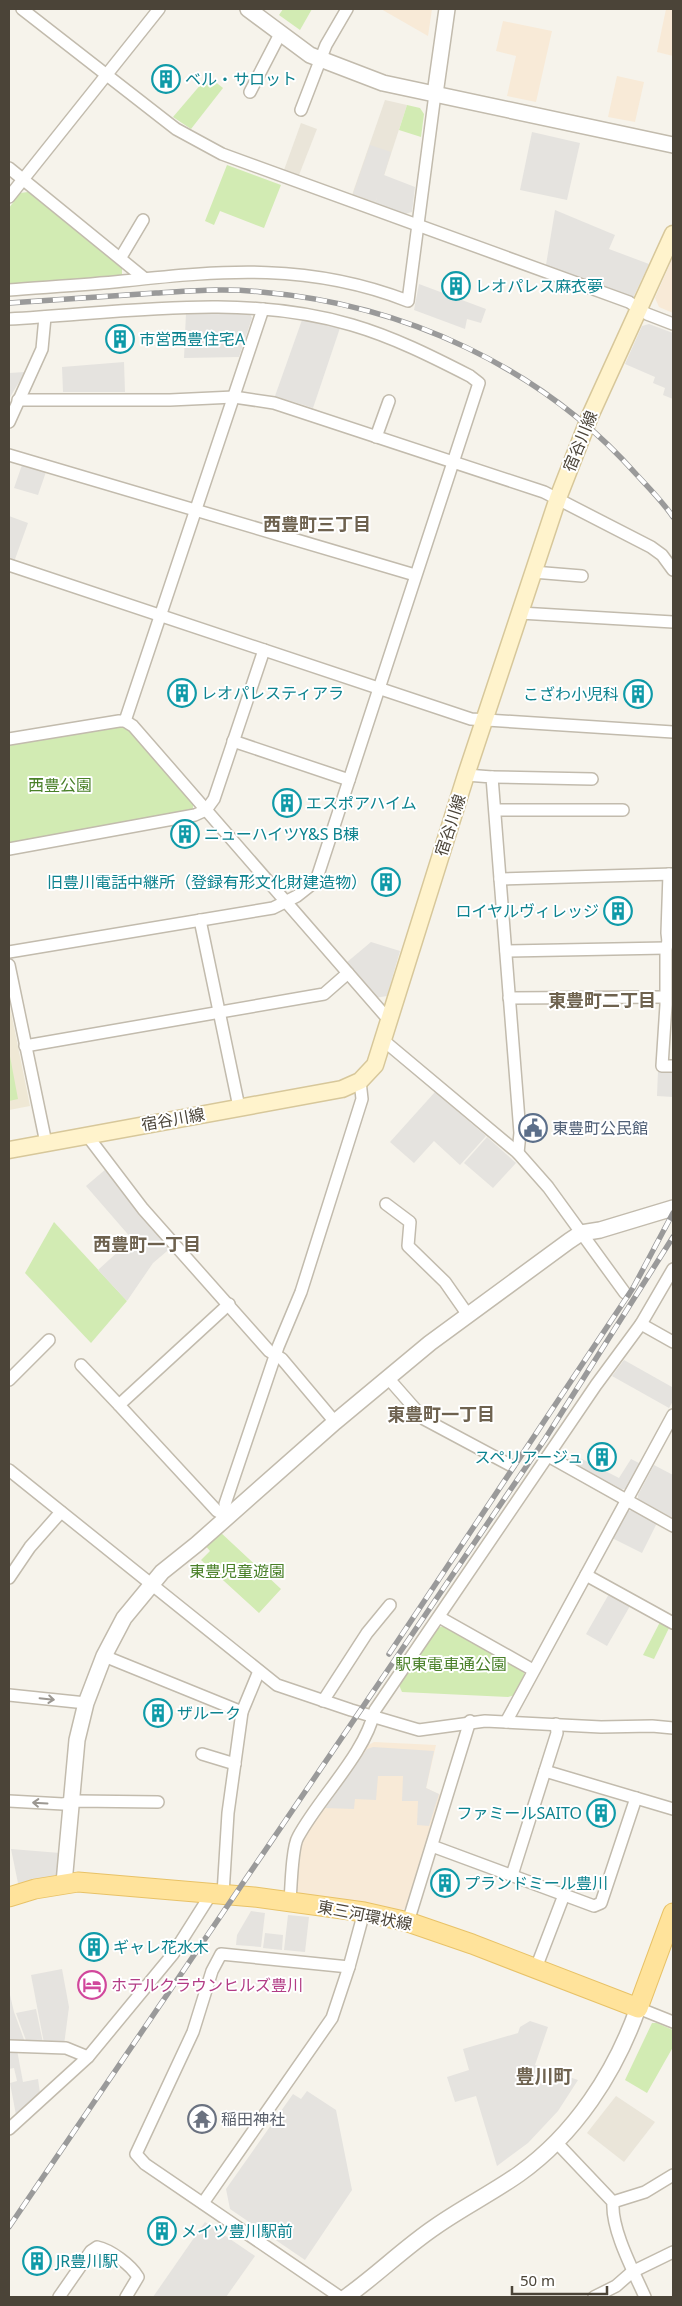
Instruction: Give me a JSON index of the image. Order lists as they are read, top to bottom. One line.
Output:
{"streets":{"main road":["宿谷川線","東三河環状線"]},"districts":["西豊町三丁目","東豊町二丁目","西豊町一丁目","東豊町一丁目","豊川町"],"parks":["西豊公園","東豊児童遊園","駅東電車通公園"],"places":{"building":["ベル・サロット","レオパレス麻衣夢","市営西豊住宅A","レオパレスティアラ","こざわ小児科","エスポアハイム","ニューハイツY&S B棟","旧豊川電話中継所（登録有形文化財建造物）","ロイヤルヴィレッジ","スペリアージュ","ザルーク","ファミールSAITO","プランドミール豊川","ギャレ花水木","メイツ豊川駅前","JR豊川駅"],"public building":["東豊町公民館"],"hotel":["ホテルクラウンヒルズ豊川"],"temple":["稲田神社"]},"scale_bar":"50 m"}
